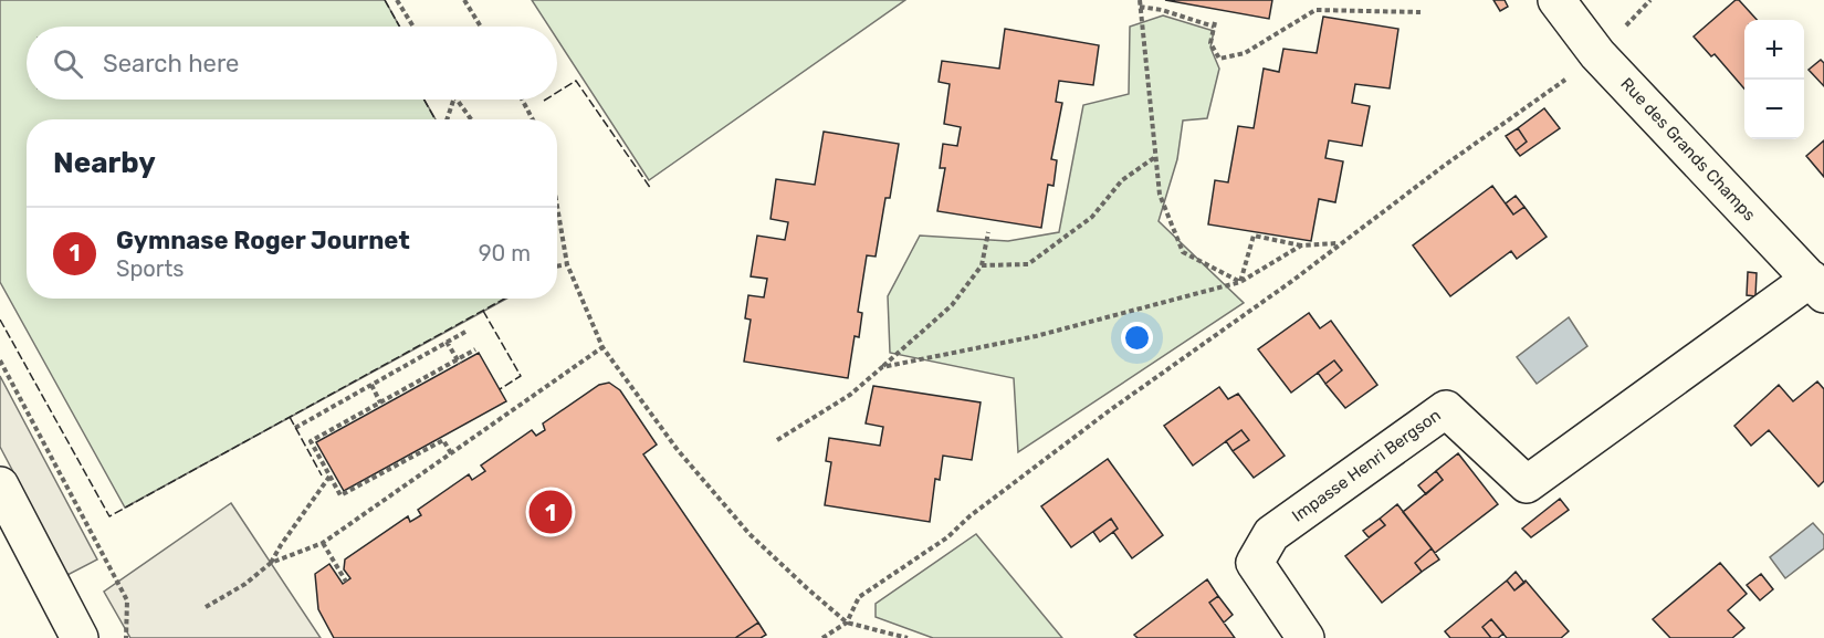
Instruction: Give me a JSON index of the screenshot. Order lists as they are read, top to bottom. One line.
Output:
{"streets":{"street":["Rue des Grands Champs","Impasse Henri Bergson"]},"crossings":[["Rue des Grands Champs","Impasse Henri Bergson"]],"page":{"map_buttons":["+","−"],"search":"Search here","heading":"Nearby","list":[{"mark":"1","name":"Gymnase Roger Journet","note":"Sports","value":"90 m"}],"pins":"1"}}
